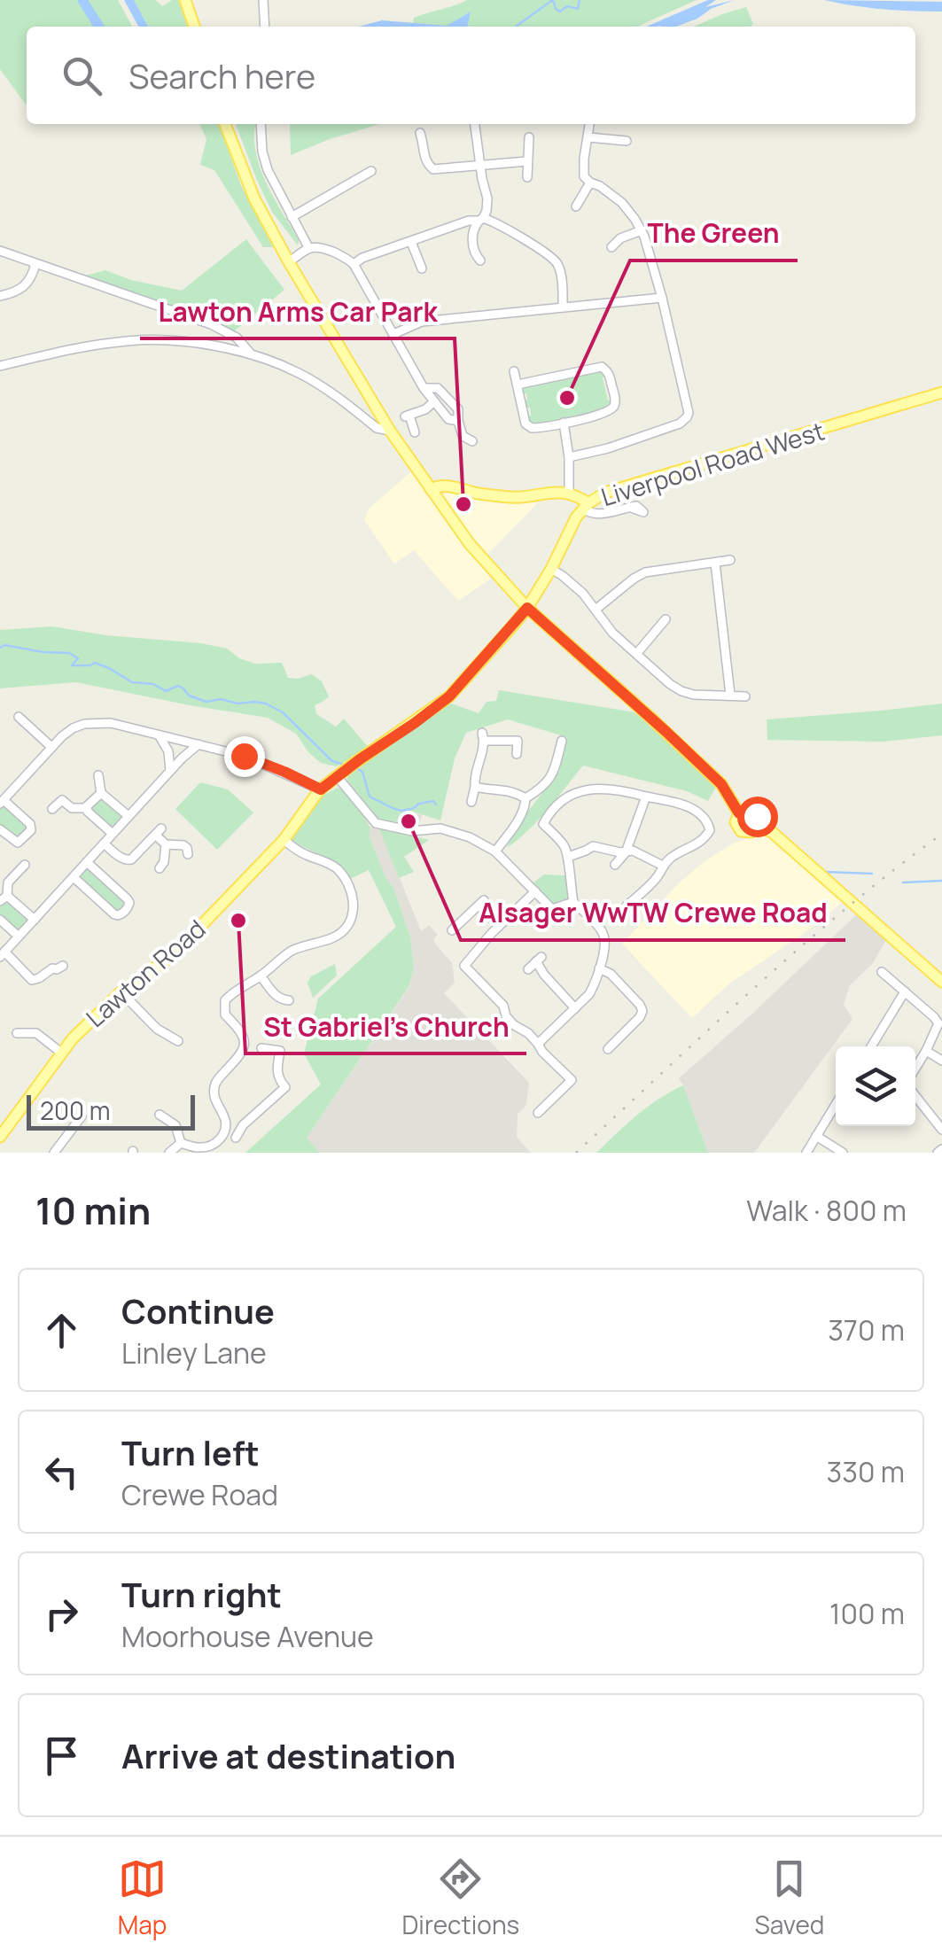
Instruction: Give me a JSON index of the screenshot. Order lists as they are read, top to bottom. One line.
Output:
{"streets":{"main road":["Liverpool Road West","Lawton Road"]},"crossings":[["Liverpool Road West","Lawton Road"]],"places":["The Green","Lawton Arms Car Park","Alsager WwTW Crewe Road","St Gabriel's Church"],"scale_bar":"200 m","page":{"search":"Search here","scale":"200 m","heading":["10 min","Walk · 800 m"],"list":[["Continue","Linley Lane","370 m"],["Turn left","Crewe Road","330 m"],["Turn right","Moorhouse Avenue","100 m"],"Arrive at destination"],"nav":["Map","Directions","Saved"]}}
